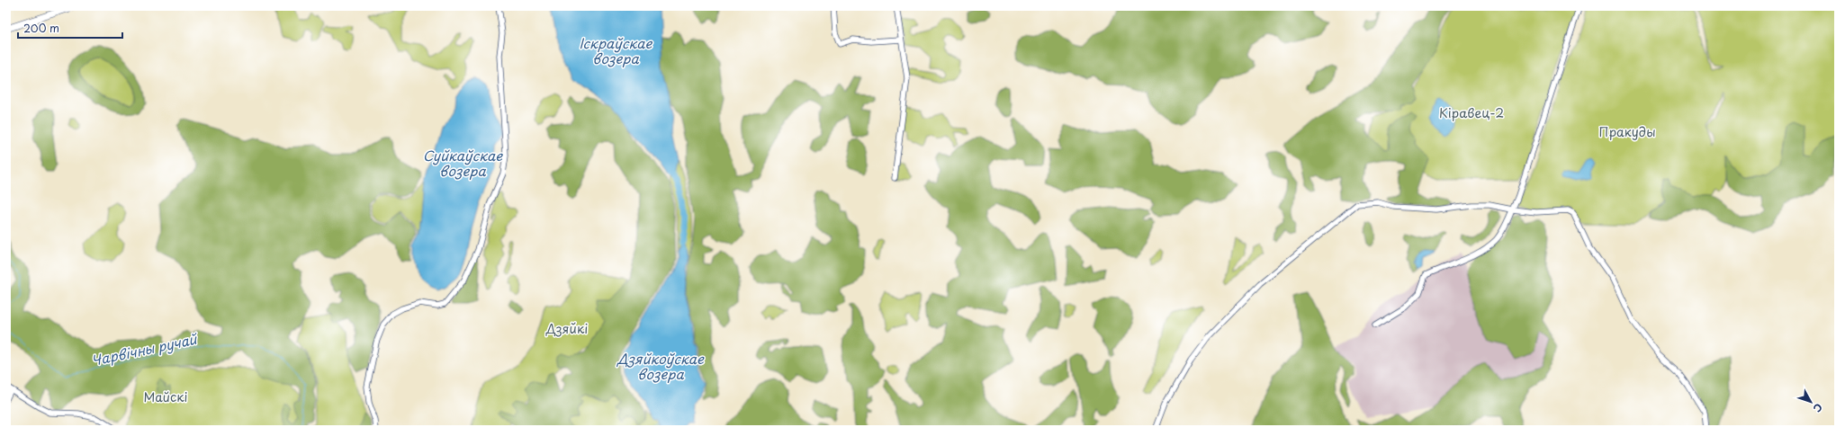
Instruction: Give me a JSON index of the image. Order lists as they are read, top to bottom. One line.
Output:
{"water":["Іскраўскае возера","Суйкаўскае возера","Чарвічны ручай","Дзяйкоўскае возера"],"parks":["Кіравец-2","Пракуды","Дзяйкі","Майскі"],"scale_bar":"200 m","north":"bottom right"}
